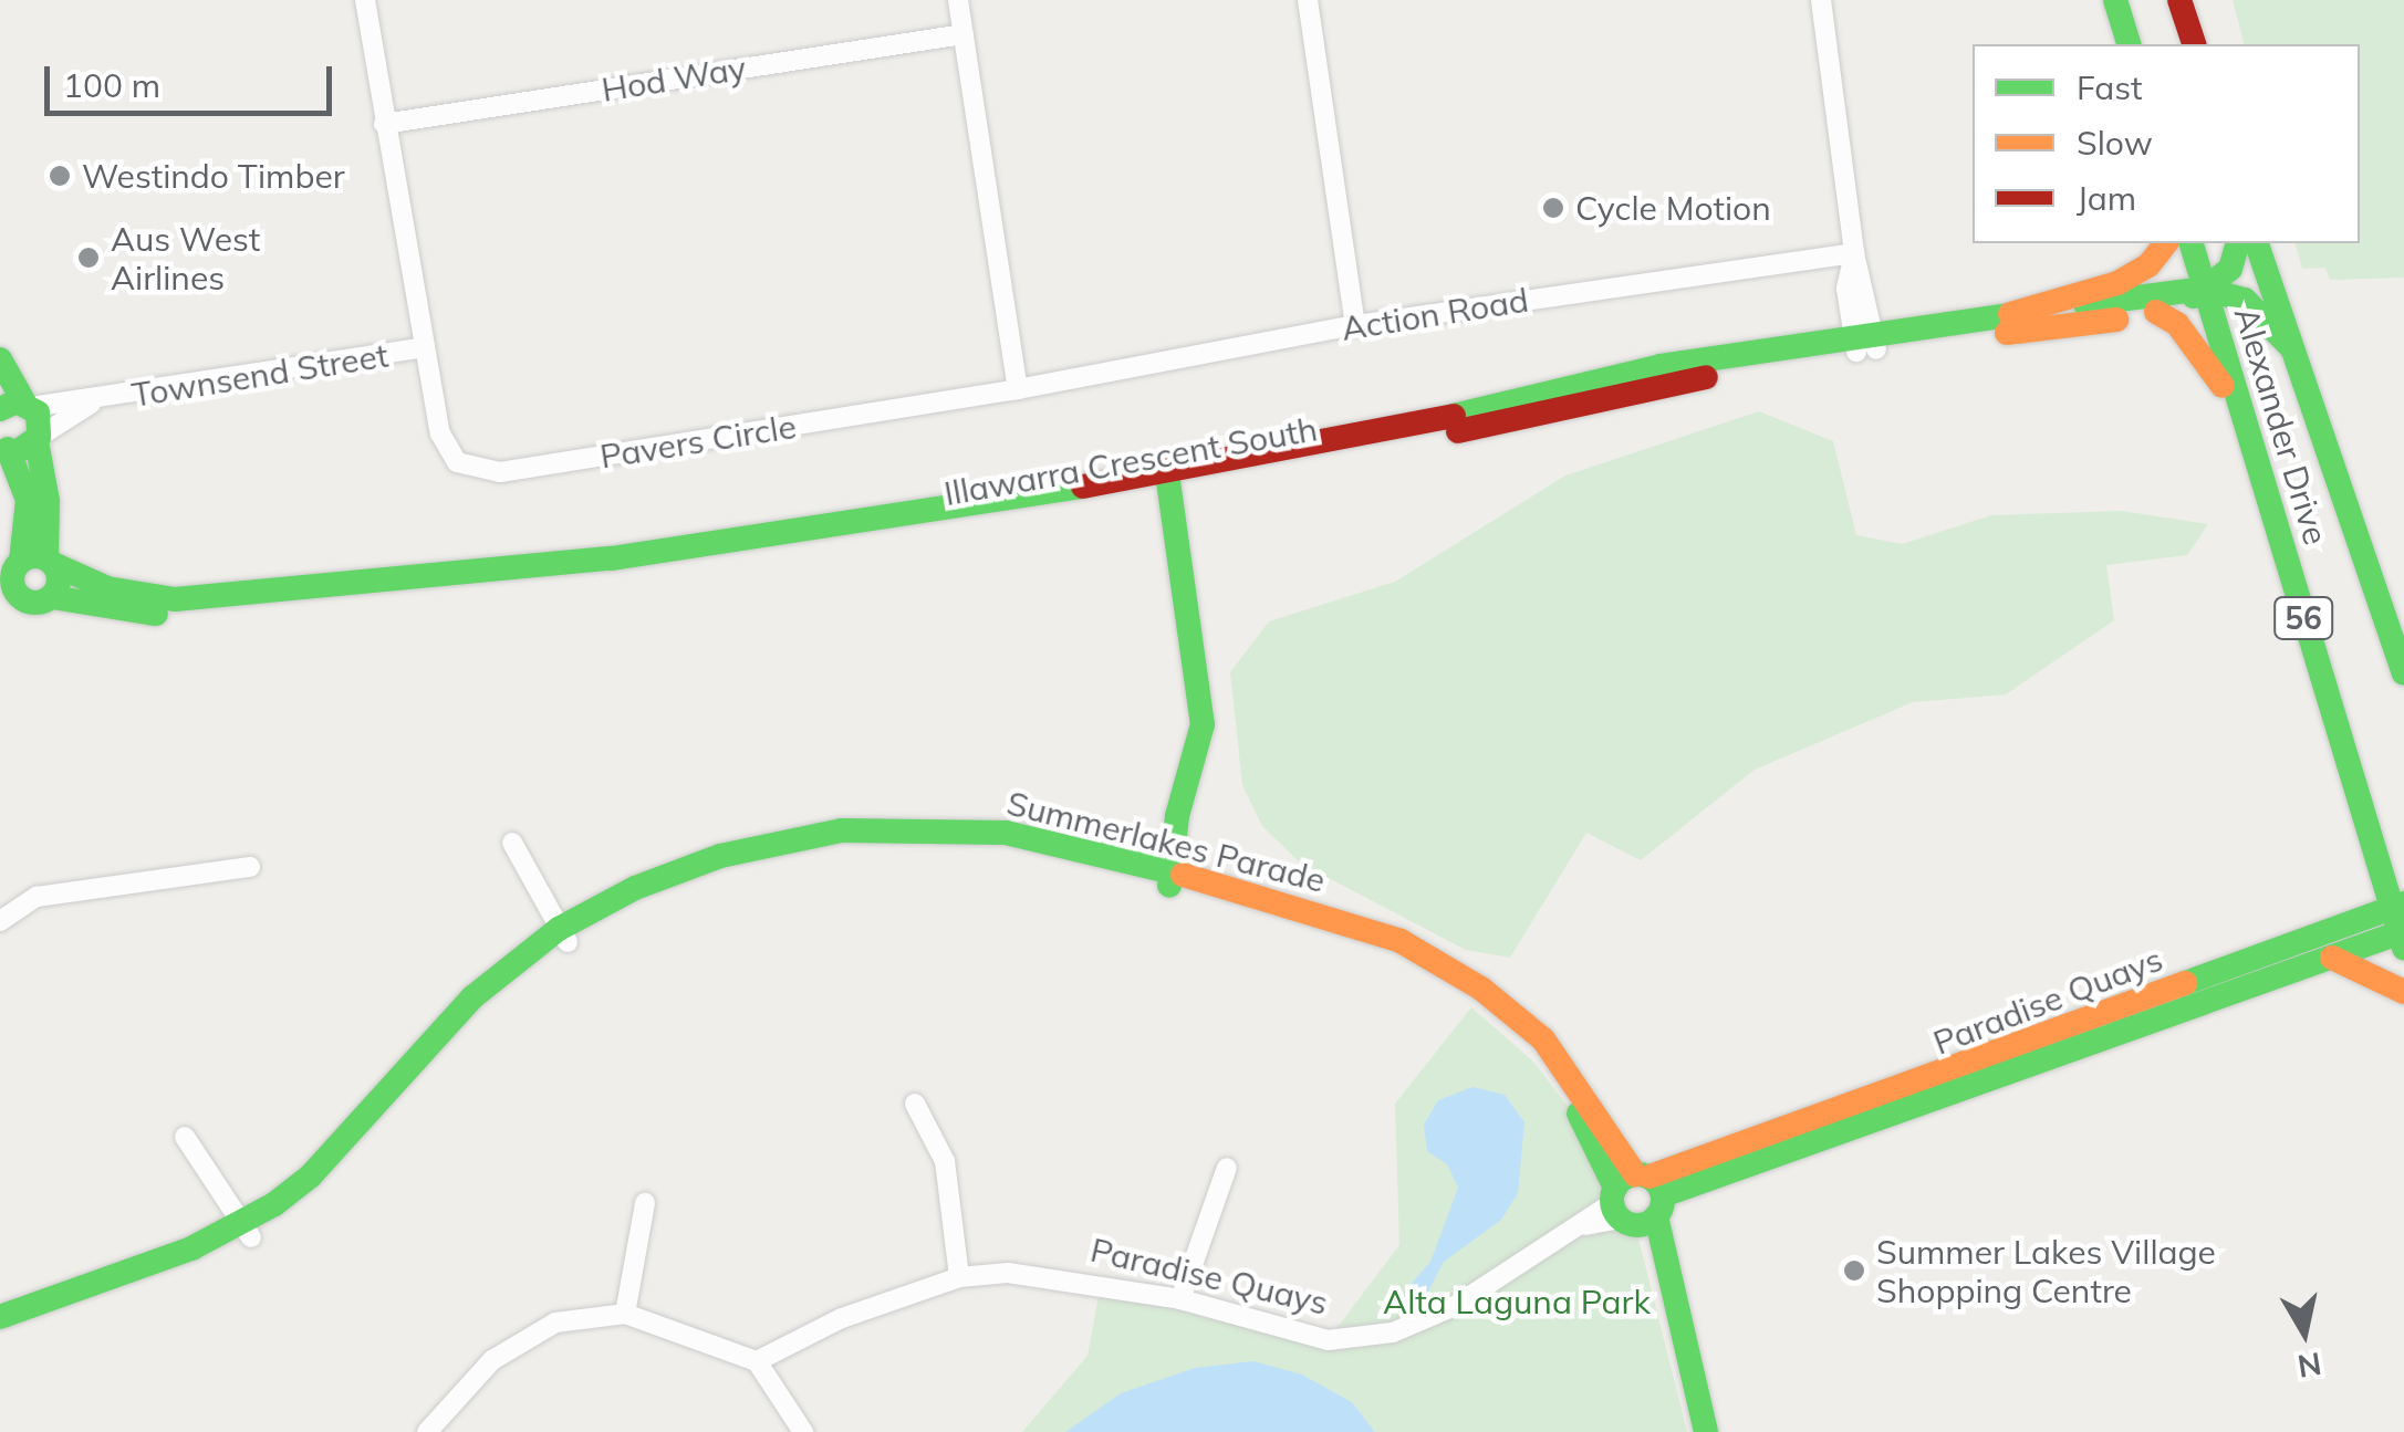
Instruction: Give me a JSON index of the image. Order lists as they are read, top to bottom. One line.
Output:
{"streets":{"street":["Hod Way","Action Road","Townsend Street","Alexander Drive","Pavers Circle","Illawarra Crescent South","56","Summerlakes Parade","Paradise Quays"]},"crossings":[["Hod Way","Pavers Circle"],["Action Road","Pavers Circle"],["Townsend Street","Pavers Circle"],["Alexander Drive","Illawarra Crescent South"],["Alexander Drive","Paradise Quays"],["Summerlakes Parade","Paradise Quays"]],"parks":["Alta Laguna Park"],"places":["Westindo Timber","Cycle Motion","Aus West Airlines","Summer Lakes Village Shopping Centre"],"legend":["Fast","Slow","Jam"],"scale_bar":"100 m","north":"bottom"}
